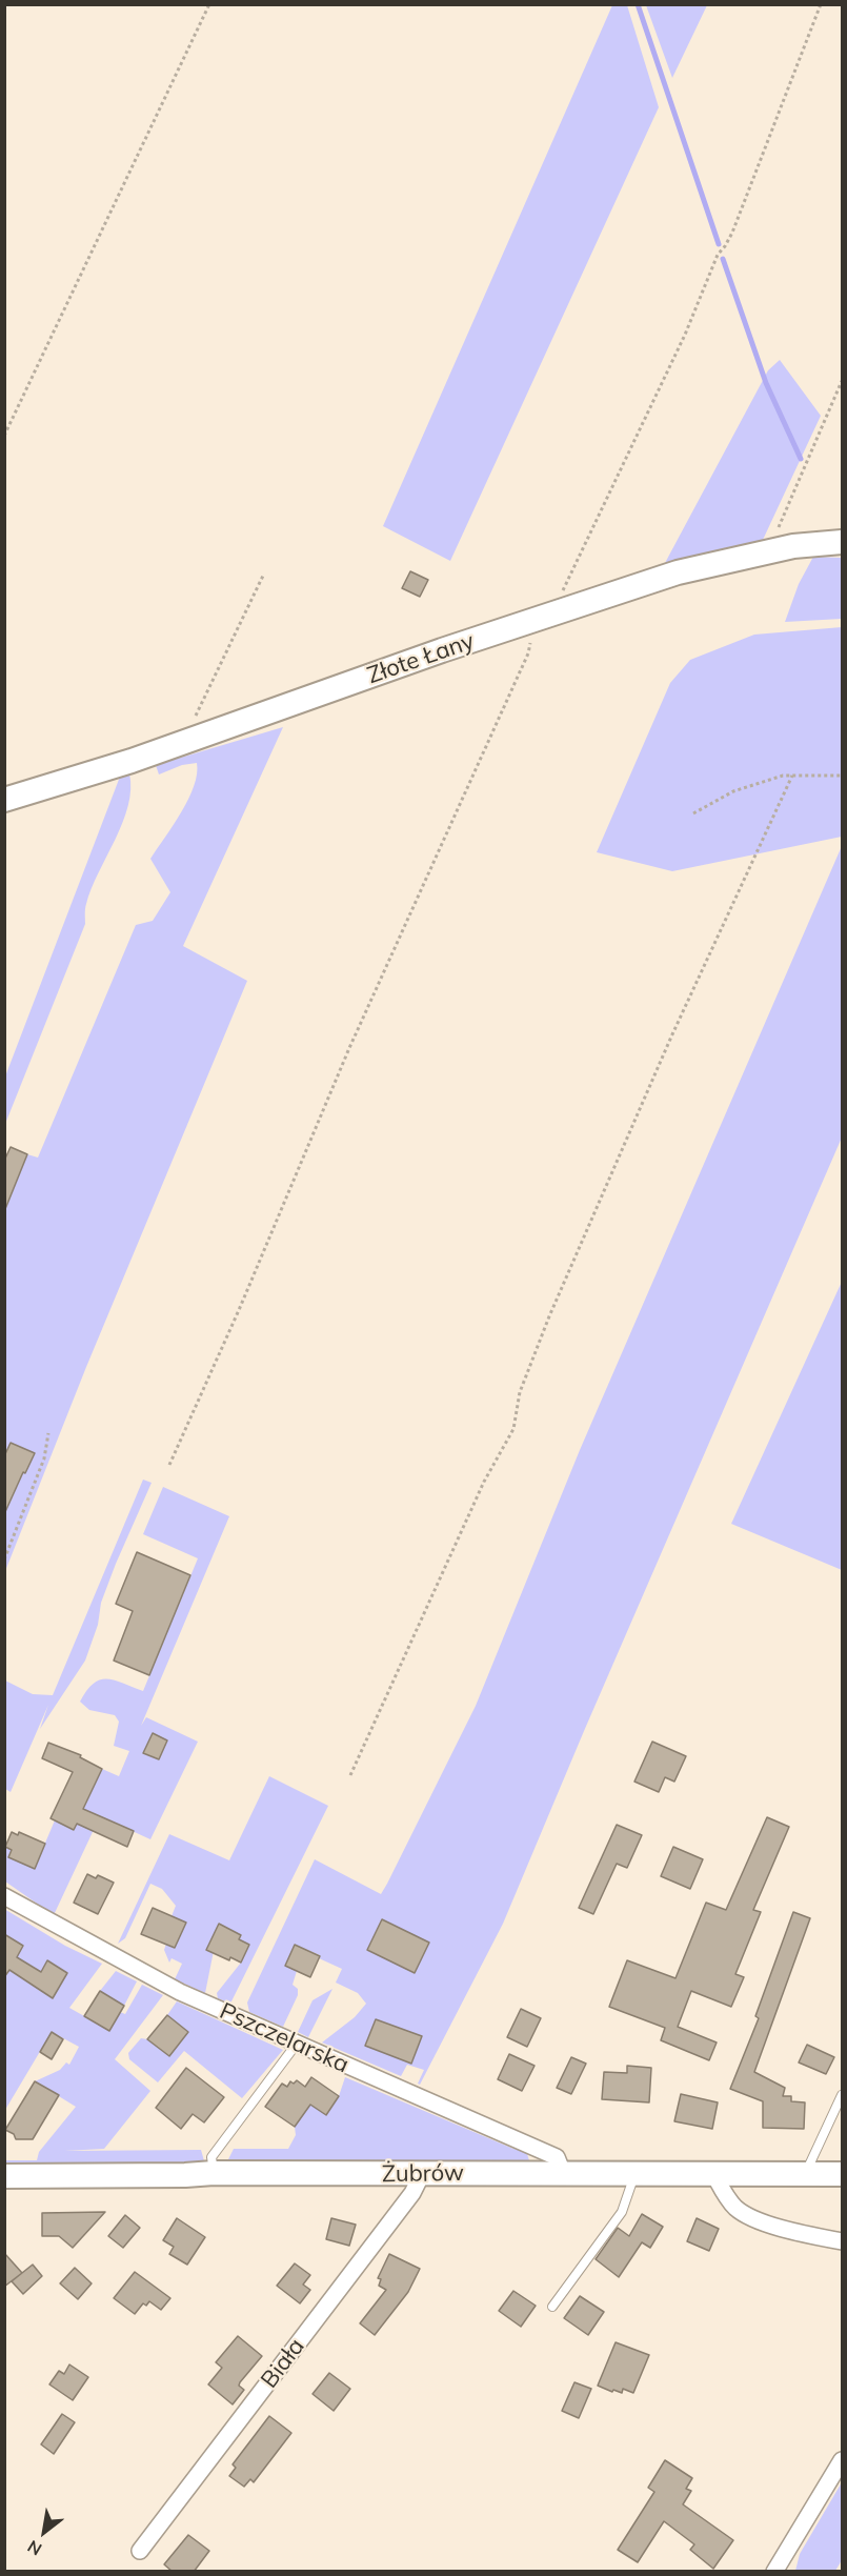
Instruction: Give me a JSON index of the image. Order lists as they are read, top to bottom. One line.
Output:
{"streets":{"street":["Złote Łany","Pszczelarska","Żubrów","Biała"]},"crossings":[["Pszczelarska","Żubrów"],["Żubrów","Biała"]],"north":"bottom left"}
